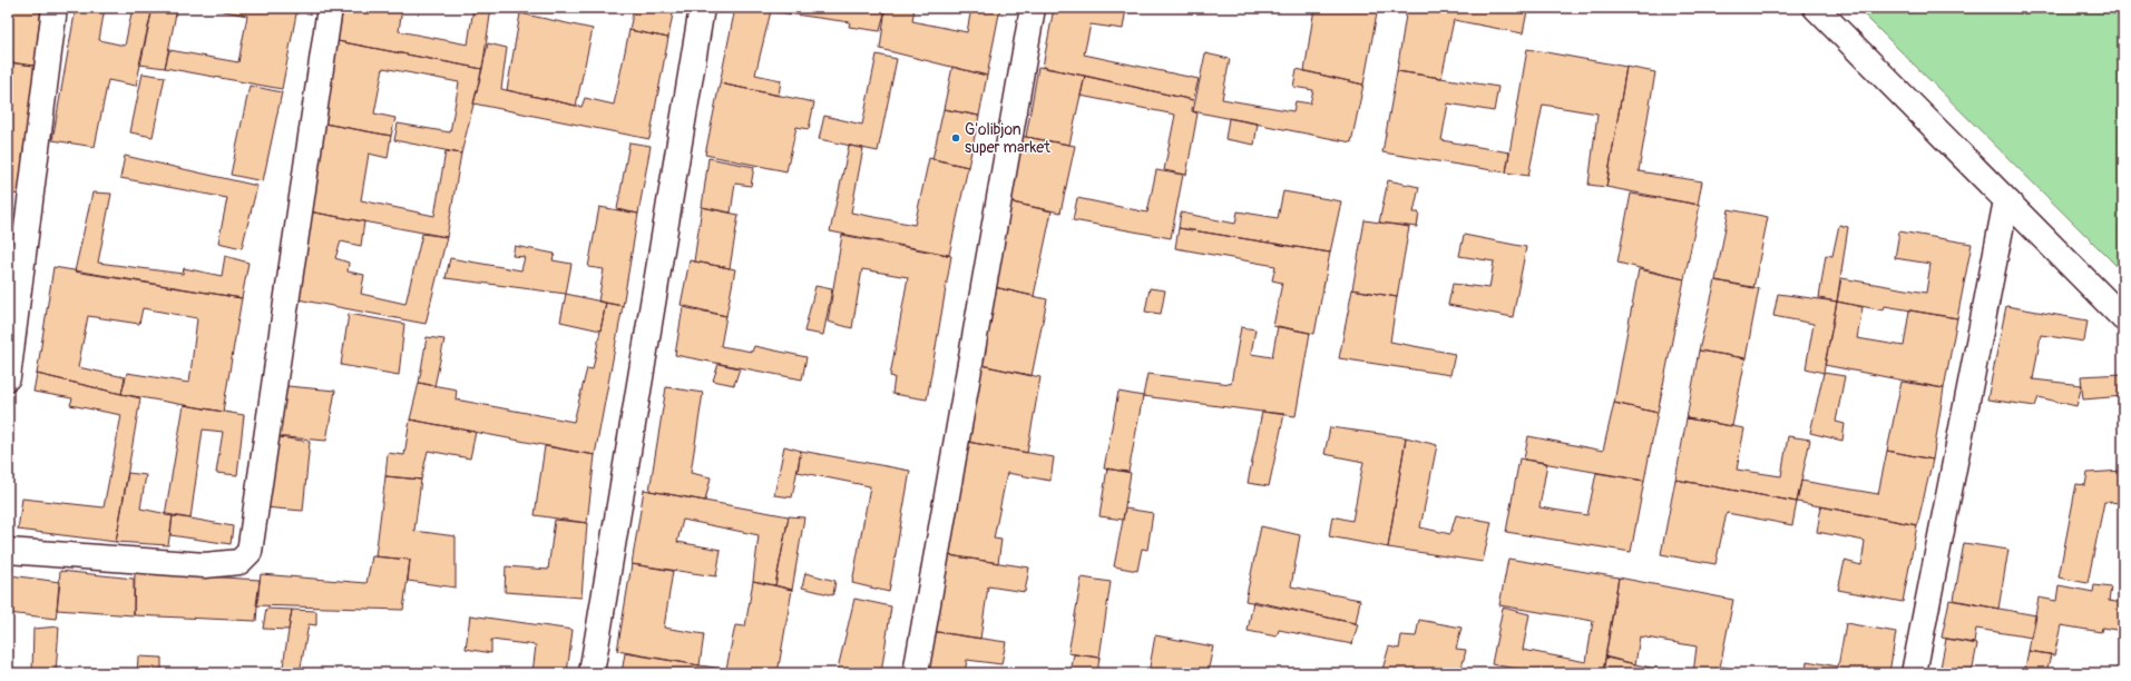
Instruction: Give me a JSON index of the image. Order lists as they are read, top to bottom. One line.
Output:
{"places":["G'olibjon super market"]}
